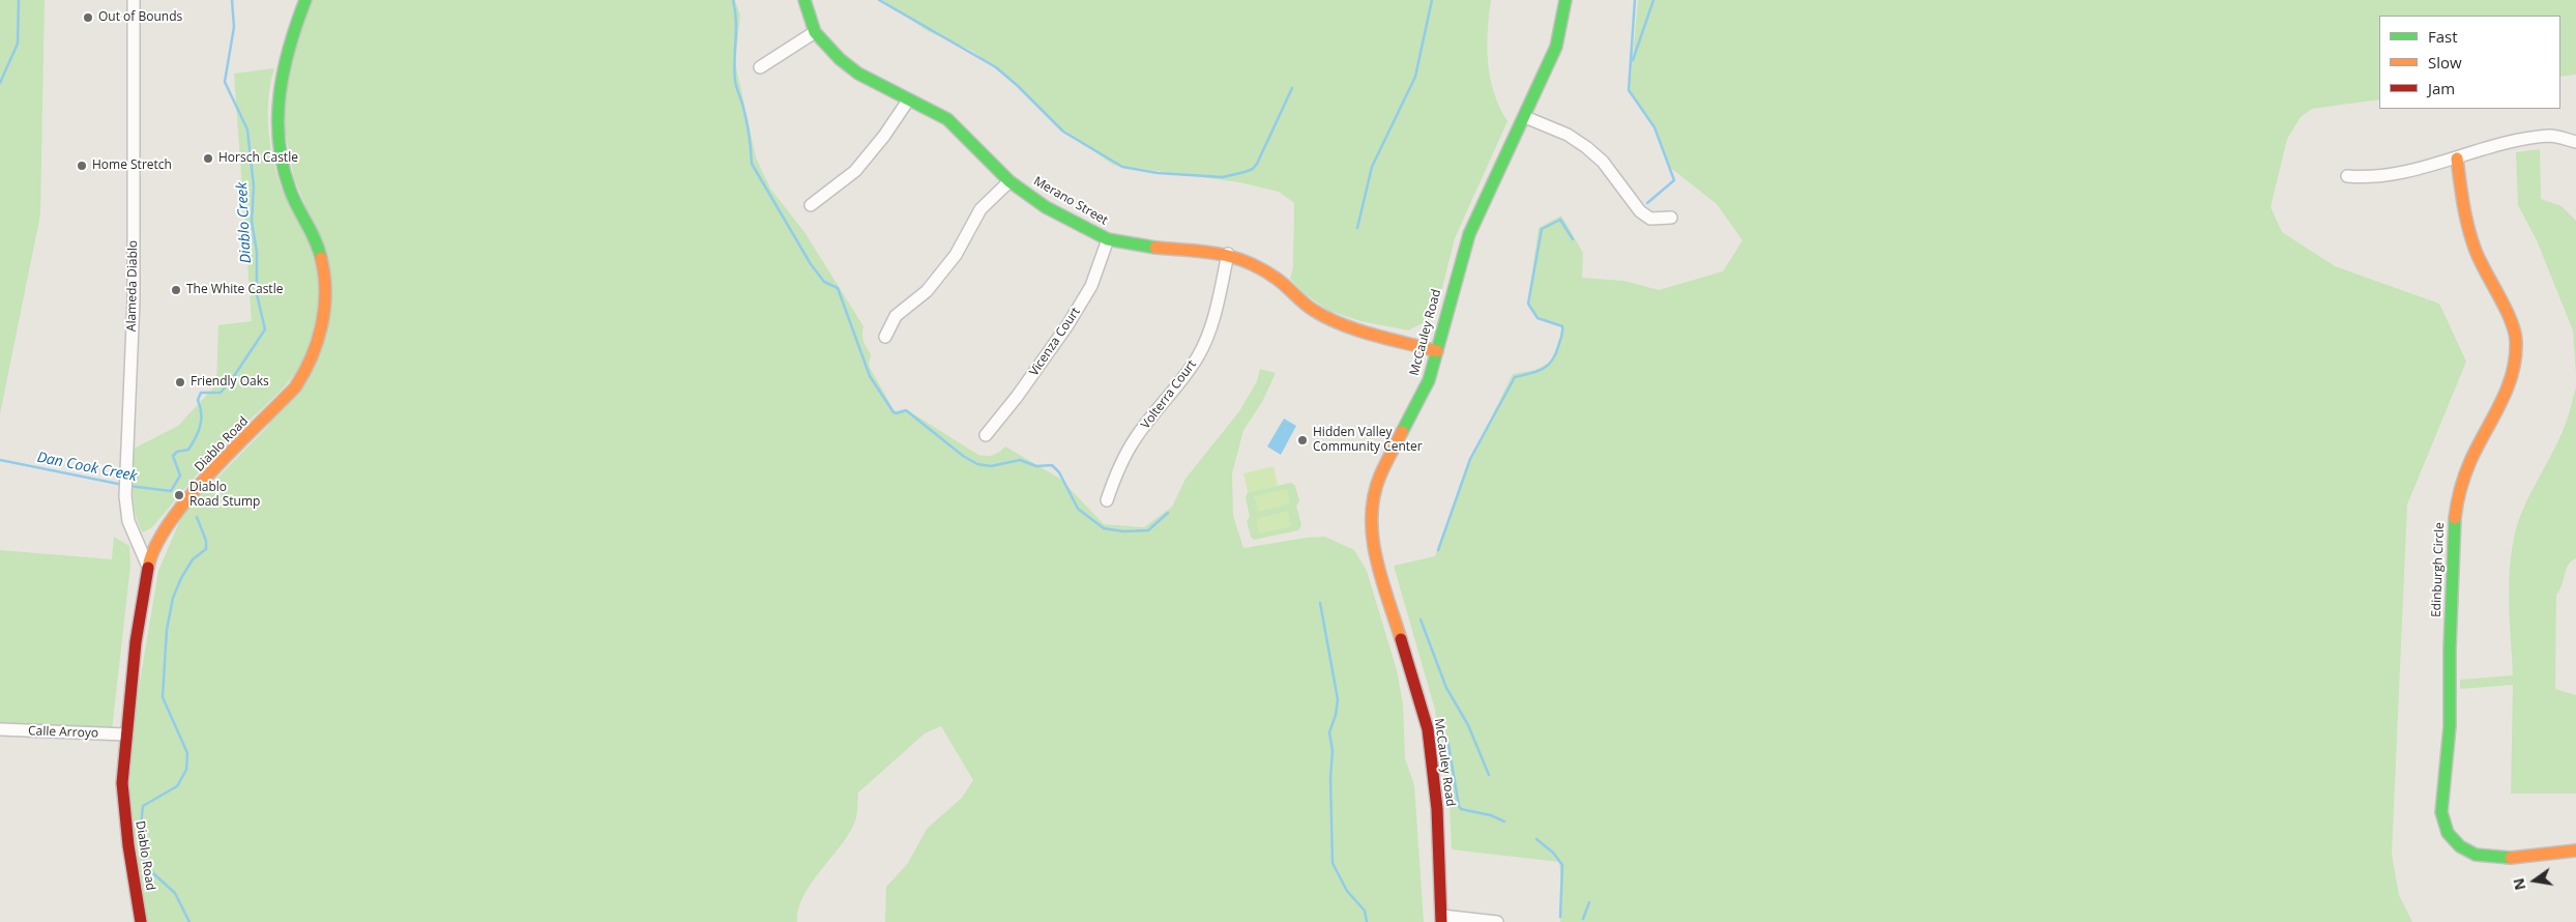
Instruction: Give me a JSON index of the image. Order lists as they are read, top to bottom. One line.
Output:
{"streets":{"street":["Merano Street","Alameda Diablo","McCauley Road","Vicenza Court","Volterra Court","Diablo Road","Edinburgh Circle","Calle Arroyo"]},"crossings":[["Merano Street","McCauley Road"],["Merano Street","Vicenza Court"],["Merano Street","Volterra Court"],["Alameda Diablo","Diablo Road"],["Diablo Road","Calle Arroyo"]],"water":["Diablo Creek","Dan Cook Creek"],"places":["Out of Bounds","Horsch Castle","Home Stretch","The White Castle","Friendly Oaks","Hidden Valley Community Center","Diablo Road Stump"],"legend":["Fast","Slow","Jam"],"north":"left"}
